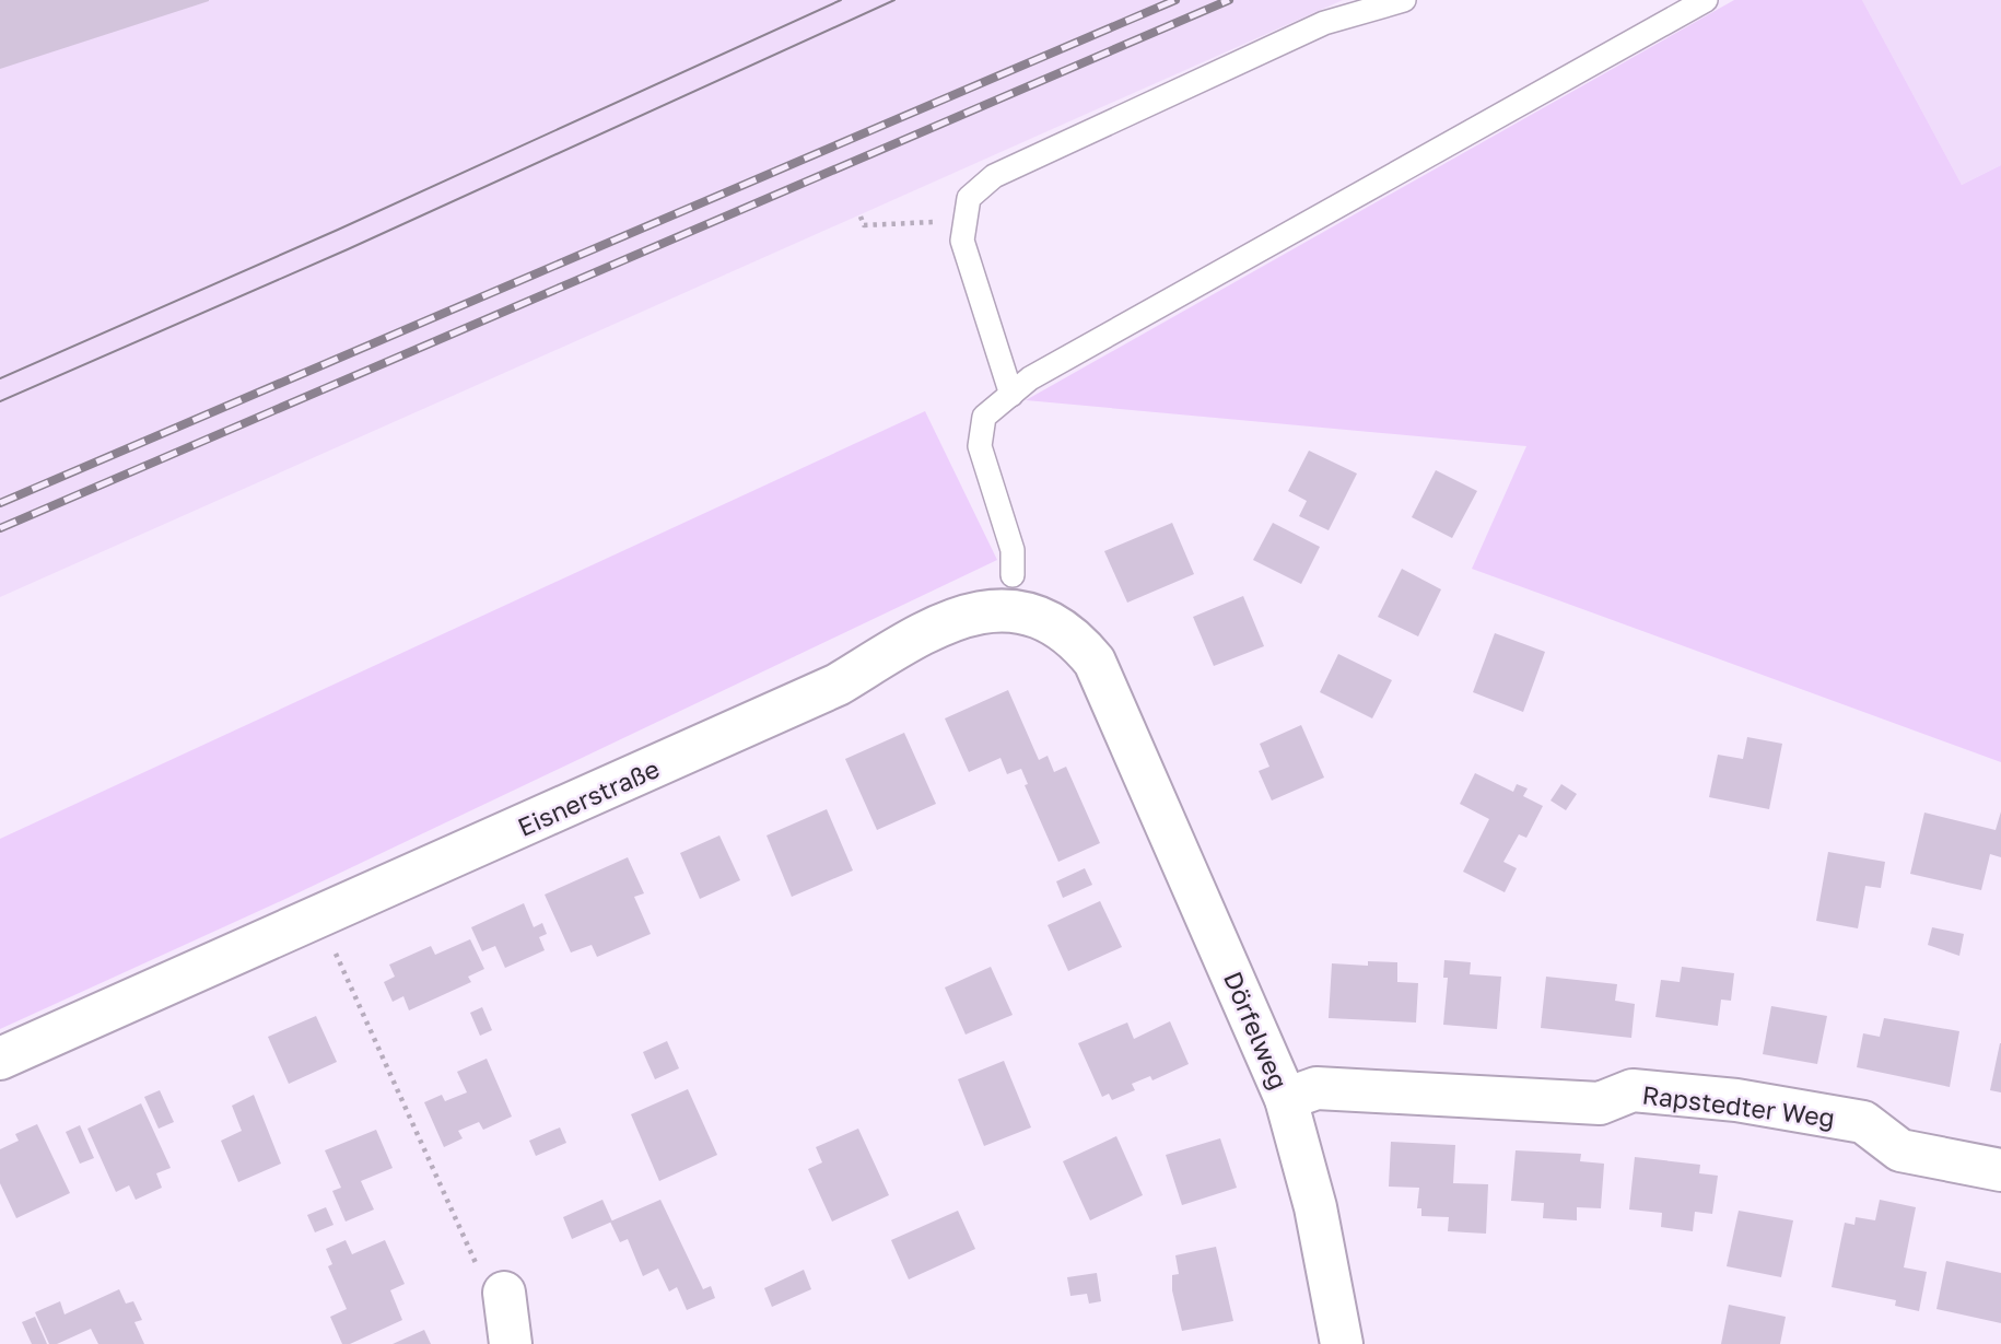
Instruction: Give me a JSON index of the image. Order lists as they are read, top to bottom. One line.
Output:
{"streets":{"street":["Eisnerstraße","Dörfelweg","Rapstedter Weg"]},"crossings":[["Eisnerstraße","Dörfelweg"],["Dörfelweg","Rapstedter Weg"]]}
